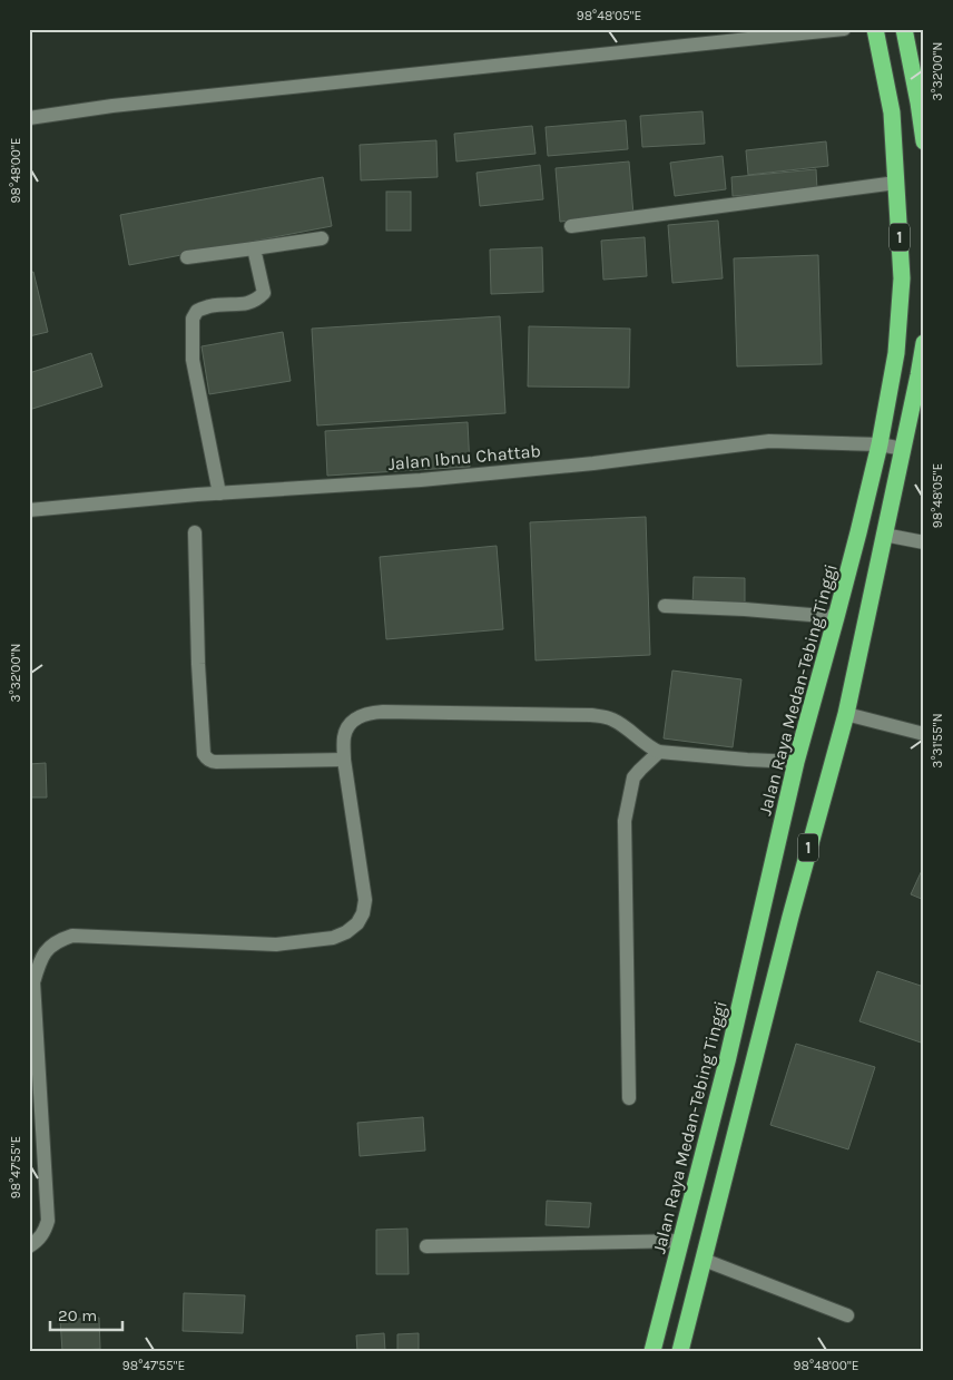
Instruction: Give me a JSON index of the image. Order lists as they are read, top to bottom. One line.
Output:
{"streets":{"highway":["1","Jalan Raya Medan-Tebing Tinggi"],"street":["Jalan Ibnu Chattab"]},"crossings":[["1","Jalan Ibnu Chattab"],["Jalan Ibnu Chattab","Jalan Raya Medan-Tebing Tinggi"]],"scale_bar":"20 m","coordinates":["98°48'05\"E","3°32'00\"N","98°48'00\"E","3°31'55\"N","98°47'55\"E"]}
